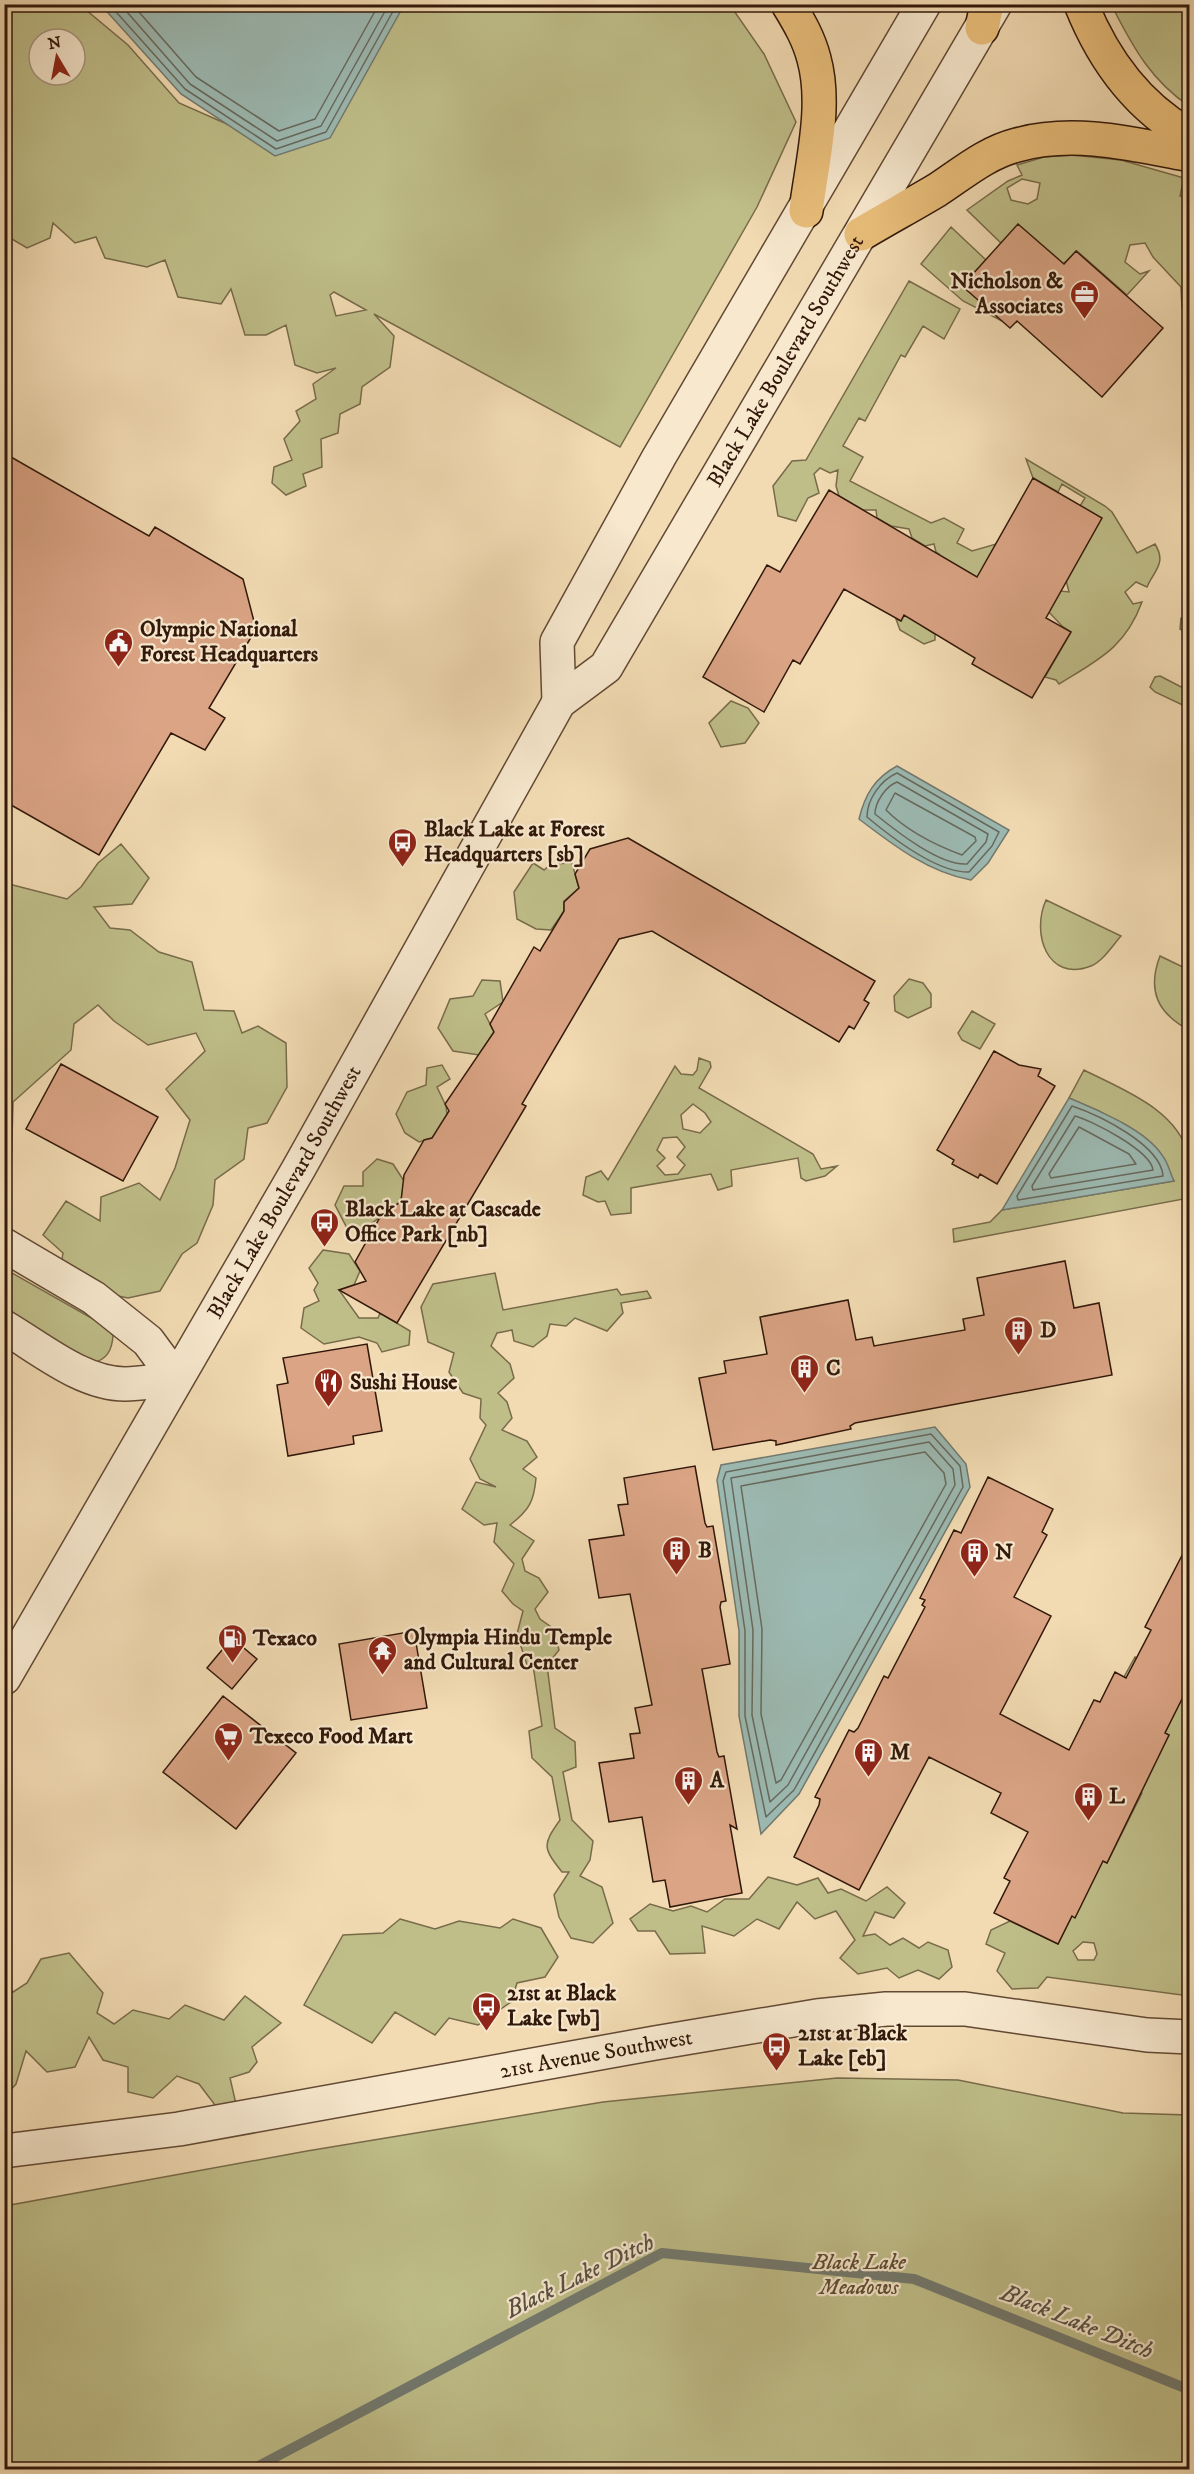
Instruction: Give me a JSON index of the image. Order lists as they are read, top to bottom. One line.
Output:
{"streets":{"street":["Black Lake Boulevard Southwest","21st Avenue Southwest"]},"water":["Black Lake Ditch"],"parks":["Black Lake Meadows"],"places":{"office":["Nicholson & Associates"],"public building":["Olympic National Forest Headquarters"],"bus stop":["Black Lake at Forest Headquarters [sb]","Black Lake at Cascade Office Park [nb]","21st at Black Lake [wb]","21st at Black Lake [eb]"],"building":["D","C","B","N","M","A","L"],"restaurant":["Sushi House"],"fuel station":["Texaco"],"temple":["Olympia Hindu Temple and Cultural Center"],"supermarket":["Texeco Food Mart"]},"north":"top"}
